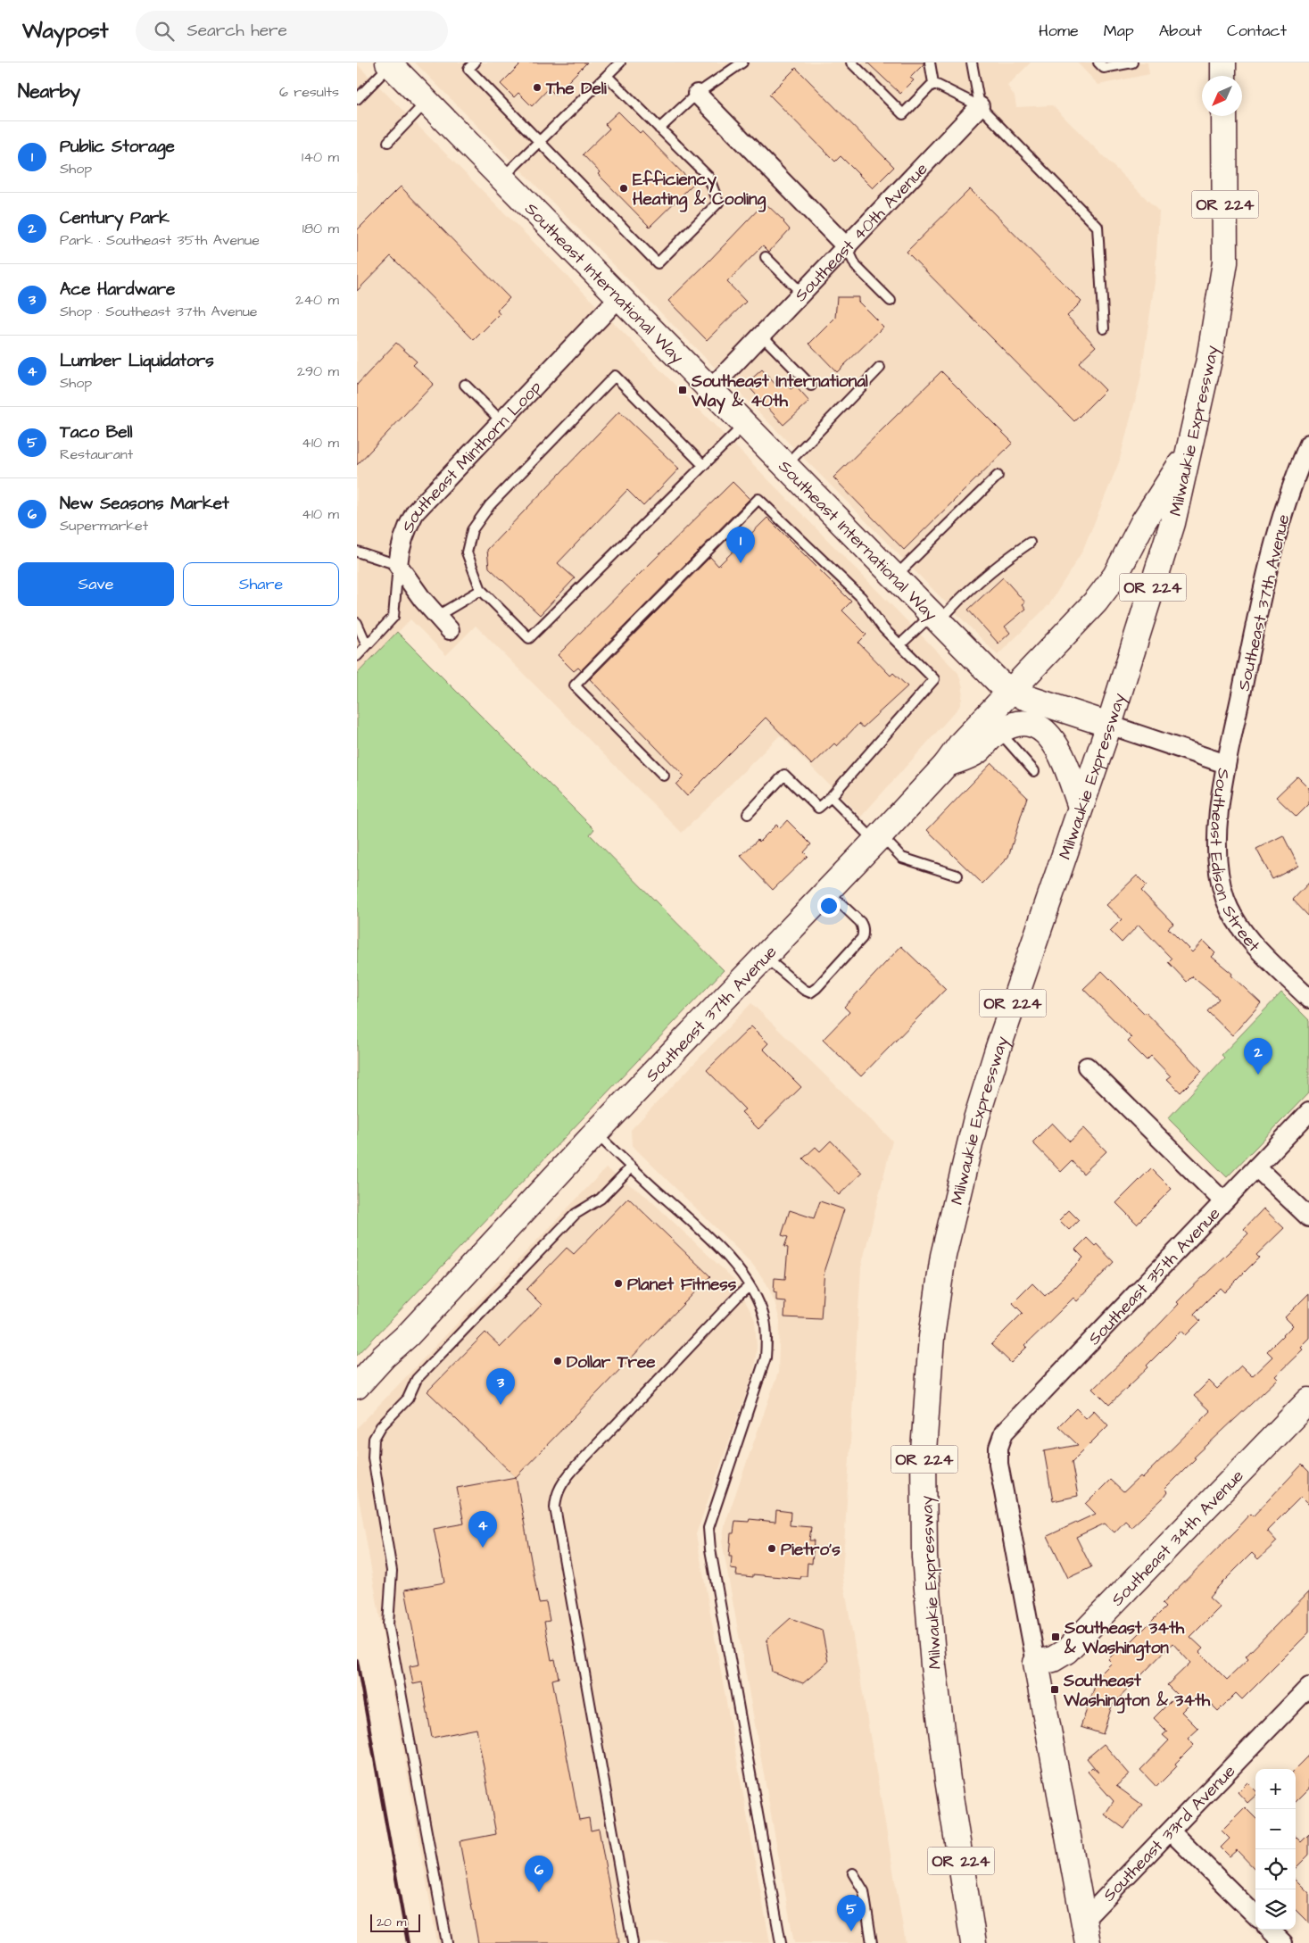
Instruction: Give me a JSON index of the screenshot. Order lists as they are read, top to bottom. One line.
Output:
{"streets":{"main road":["OR 224","Southeast International Way","Milwaukie Expressway","Southeast 37th Avenue","Southeast Edison Street","Southeast 34th Avenue"],"street":["Southeast 40th Avenue","Southeast Minthorn Loop","Southeast 35th Avenue","Southeast 33rd Avenue"]},"crossings":[["Southeast 40th Avenue","Southeast International Way"],["Southeast International Way","Southeast Minthorn Loop"],["Southeast International Way","Southeast 37th Avenue"],["Southeast International Way","Southeast Edison Street"],["Milwaukie Expressway","Southeast 37th Avenue"],["Milwaukie Expressway","Southeast Edison Street"],["Southeast 37th Avenue","Southeast Edison Street"],["Southeast 35th Avenue","Southeast 34th Avenue"]],"places":{"other":["The Deli","Efficiency Heating & Cooling","Planet Fitness","Dollar Tree","Pietro's"],"transit":["Southeast International Way & 40th","Southeast 34th & Washington","Southeast Washington & 34th"]},"scale_bar":"20 m","north":"bottom left","page":{"header":"Waypost","search":"Search here","nav":["Home","Map","About","Contact"],"heading":["Nearby","6 results"],"list":[{"mark":"1","name":"Public Storage","note":"Shop","value":"140 m"},{"mark":"2","name":"Century Park","note":"Park · Southeast 35th Avenue","value":"180 m"},{"mark":"3","name":"Ace Hardware","note":"Shop · Southeast 37th Avenue","value":"240 m"},{"mark":"4","name":"Lumber Liquidators","note":"Shop","value":"290 m"},{"mark":"5","name":"Taco Bell","note":"Restaurant","value":"410 m"},{"mark":"6","name":"New Seasons Market","note":"Supermarket","value":"410 m"}],"pins":["1","2","3","4","6","5"],"buttons":["Save","Share"],"map_buttons":["+","−"],"scale":"20 m"}}
